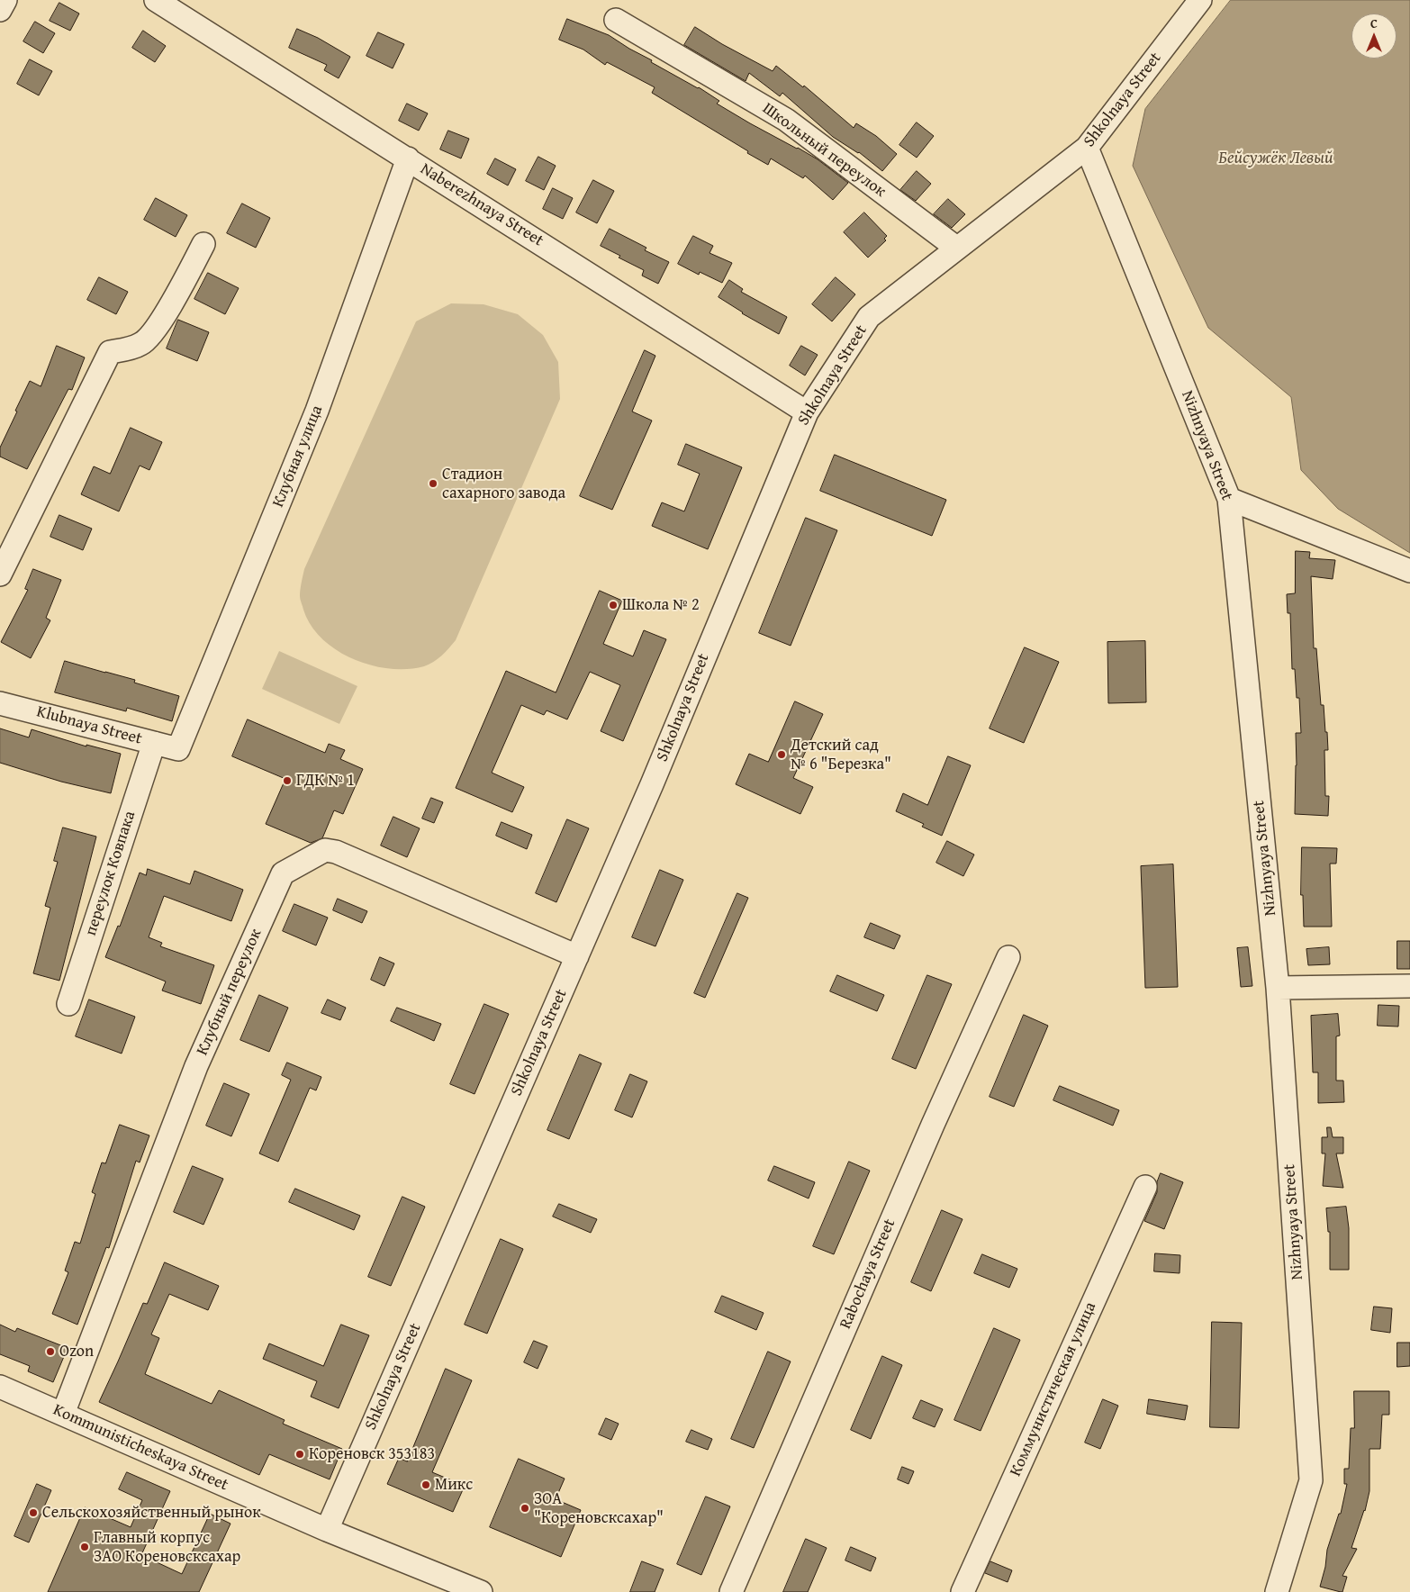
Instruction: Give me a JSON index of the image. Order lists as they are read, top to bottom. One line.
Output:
{"streets":{"street":["Shkolnaya Street","Школьный переулок","Naberezhnaya Street","Nizhnyaya Street","Клубная улица","Klubnaya Street","переулок Ковпака","Клубный переулок","Rabochaya Street","Коммунистическая улица","Kommunisticheskaya Street"]},"crossings":[["Shkolnaya Street","Школьный переулок"],["Shkolnaya Street","Naberezhnaya Street"],["Shkolnaya Street","Nizhnyaya Street"],["Shkolnaya Street","Клубный переулок"],["Shkolnaya Street","Kommunisticheskaya Street"],["Naberezhnaya Street","Клубная улица"],["Клубная улица","Klubnaya Street"],["Клубная улица","переулок Ковпака"],["Klubnaya Street","переулок Ковпака"],["Клубный переулок","Kommunisticheskaya Street"]],"water":["Бейсужёк Левый"],"places":["Стадион сахарного завода","Школа № 2","Детский сад № 6 \"Березка\"","ГДК № 1","Ozon","Кореновск 353183","Микс","ЗОА \"Кореновсксахар\"","Сельскохозяйственный рынок","Главный корпус ЗАО Кореновсксахар"],"north":"top"}
